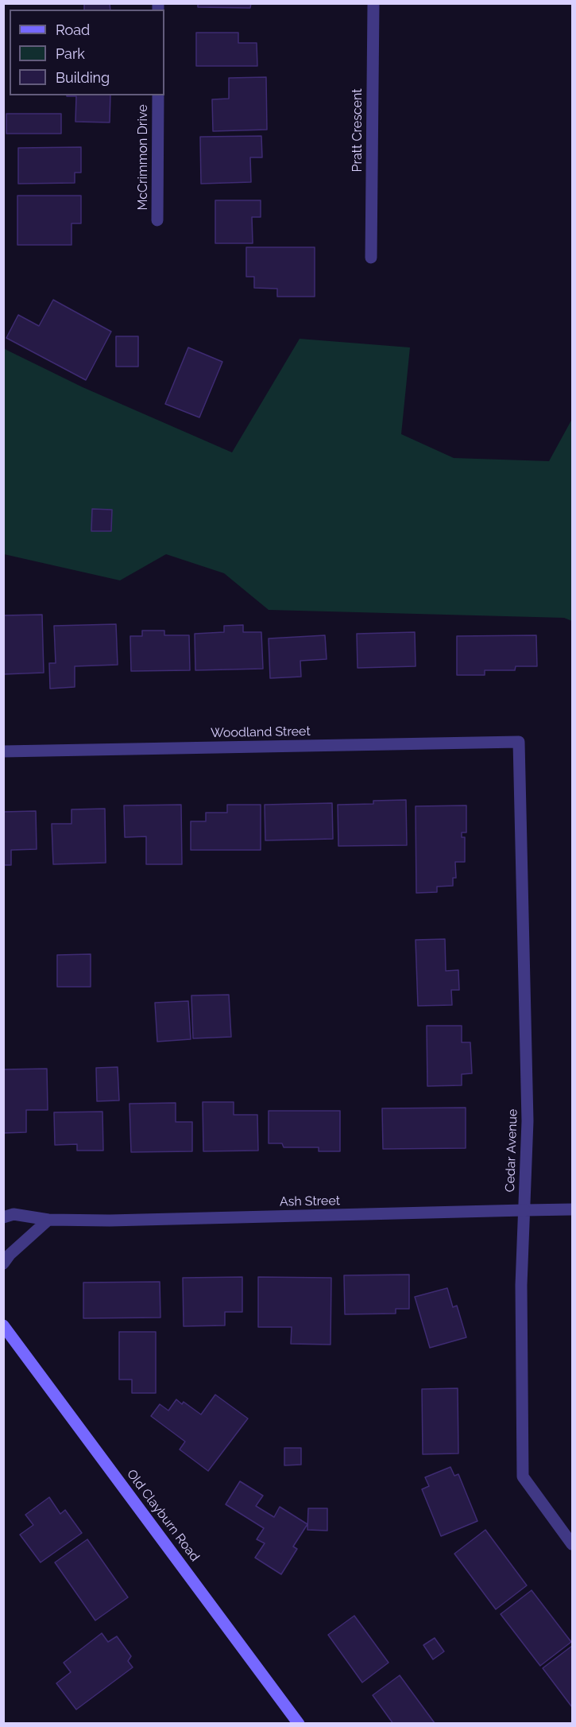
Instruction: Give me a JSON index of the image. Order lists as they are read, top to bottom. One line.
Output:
{"streets":{"main road":["Old Clayburn Road"],"street":["Pratt Crescent","McCrimmon Drive","Woodland Street","Cedar Avenue","Ash Street"]},"crossings":[["Woodland Street","Cedar Avenue"],["Cedar Avenue","Ash Street"]],"legend":["Road","Park","Building"]}
